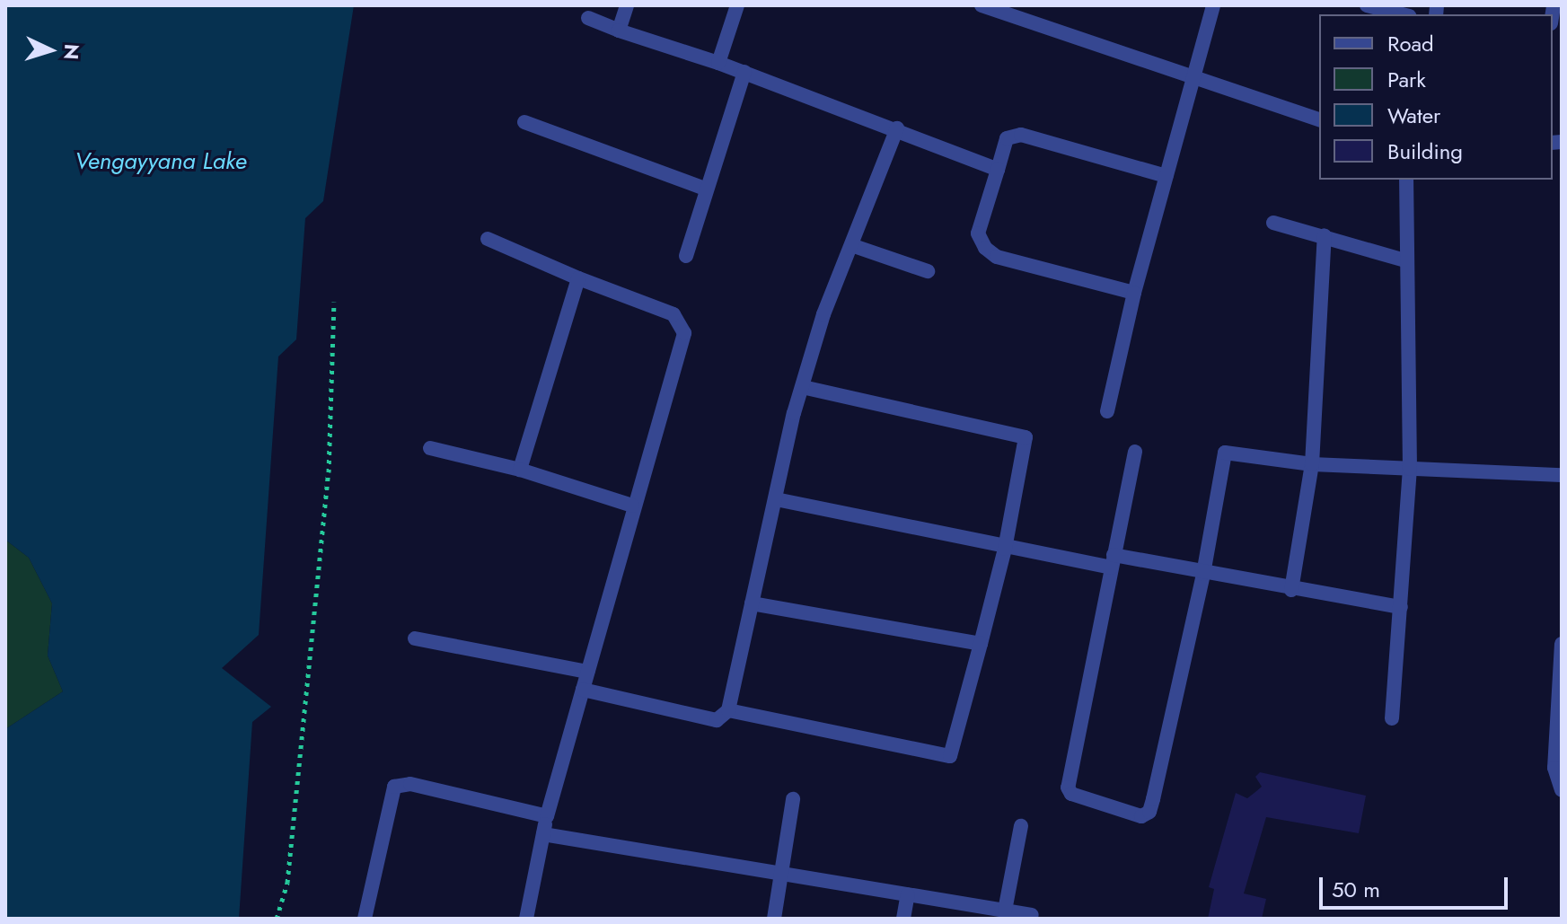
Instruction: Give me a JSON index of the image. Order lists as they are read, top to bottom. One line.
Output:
{"water":["Vengayyana Lake"],"legend":["Road","Park","Water","Building"],"scale_bar":"50 m","north":"right"}
